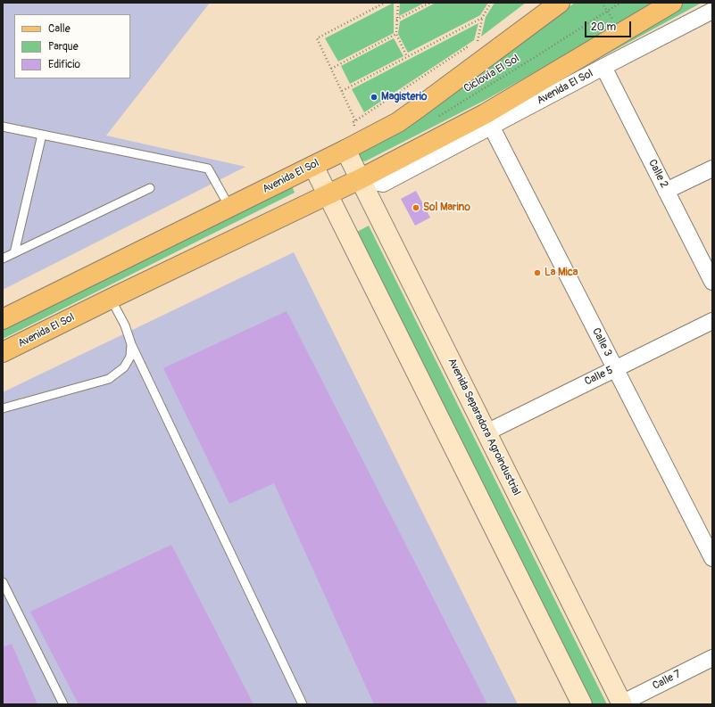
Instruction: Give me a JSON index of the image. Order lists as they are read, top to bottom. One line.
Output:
{"streets":{"main road":["Avenida El Sol"],"street":["Calle 2","Calle 3","Calle 5","Avenida Separadora Agroindustrial","Calle 7"],"path":["Ciclovía El Sol"]},"crossings":[["Avenida El Sol","Calle 2"],["Avenida El Sol","Calle 3"],["Avenida El Sol","Avenida Separadora Agroindustrial"],["Calle 3","Calle 5"],["Calle 5","Avenida Separadora Agroindustrial"],["Avenida Separadora Agroindustrial","Calle 7"]],"places":["Magisterio","Sol Marino","La Mica"],"legend":["Calle","Parque","Edificio"],"scale_bar":"20 m"}
